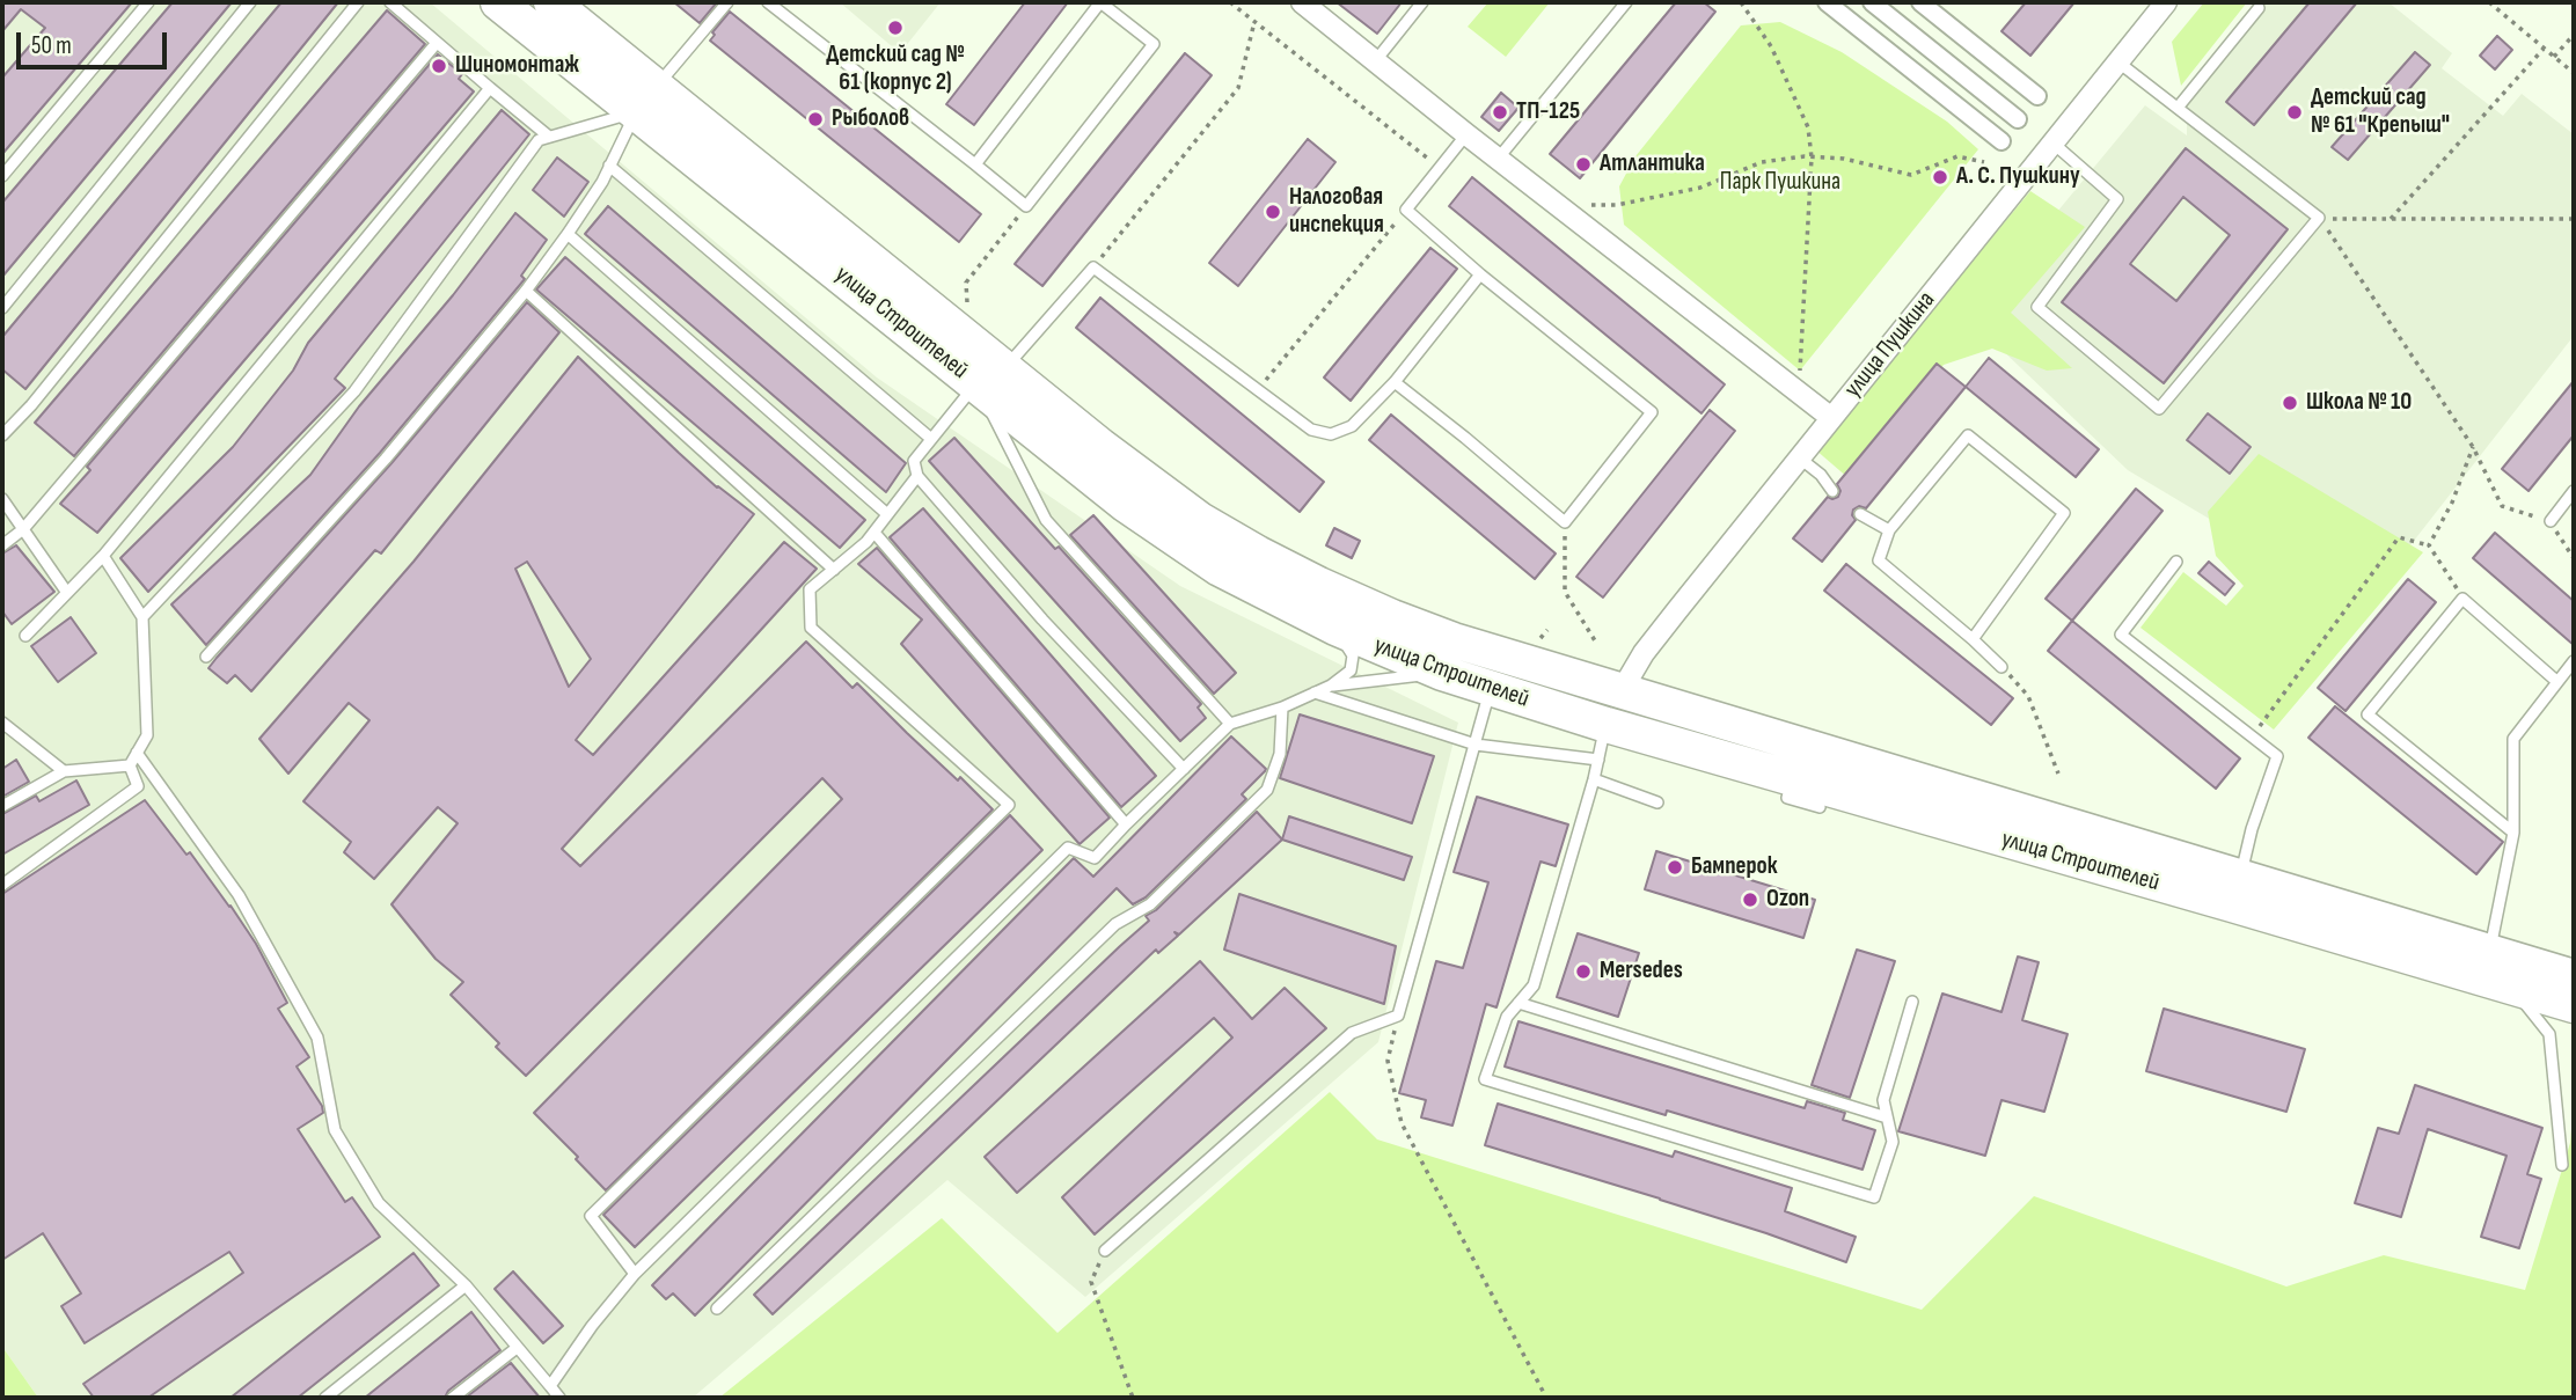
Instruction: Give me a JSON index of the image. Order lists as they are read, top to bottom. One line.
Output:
{"streets":{"main road":["улица Строителей"],"street":["улица Пушкина"]},"crossings":[["улица Строителей","улица Пушкина"]],"parks":["Парк Пушкина"],"places":["Детский сад № 61 (корпус 2)","Шиномонтаж","ТП-125","Детский сад № 61 \"Крепыш\"","Рыболов","Атлантика","А. С. Пушкину","Налоговая инспекция","Школа № 10","Бамперок","Ozon","Mersedes"],"scale_bar":"50 m"}
